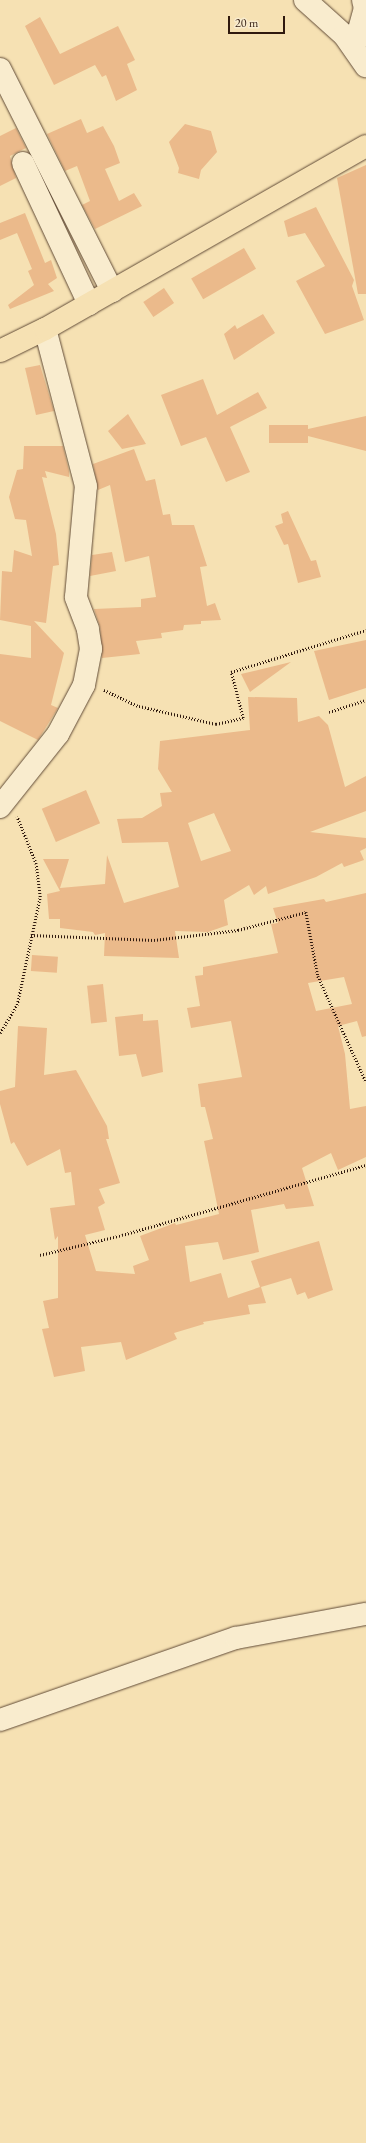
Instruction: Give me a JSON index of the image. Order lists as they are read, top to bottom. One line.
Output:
{"scale_bar":"20 m"}
